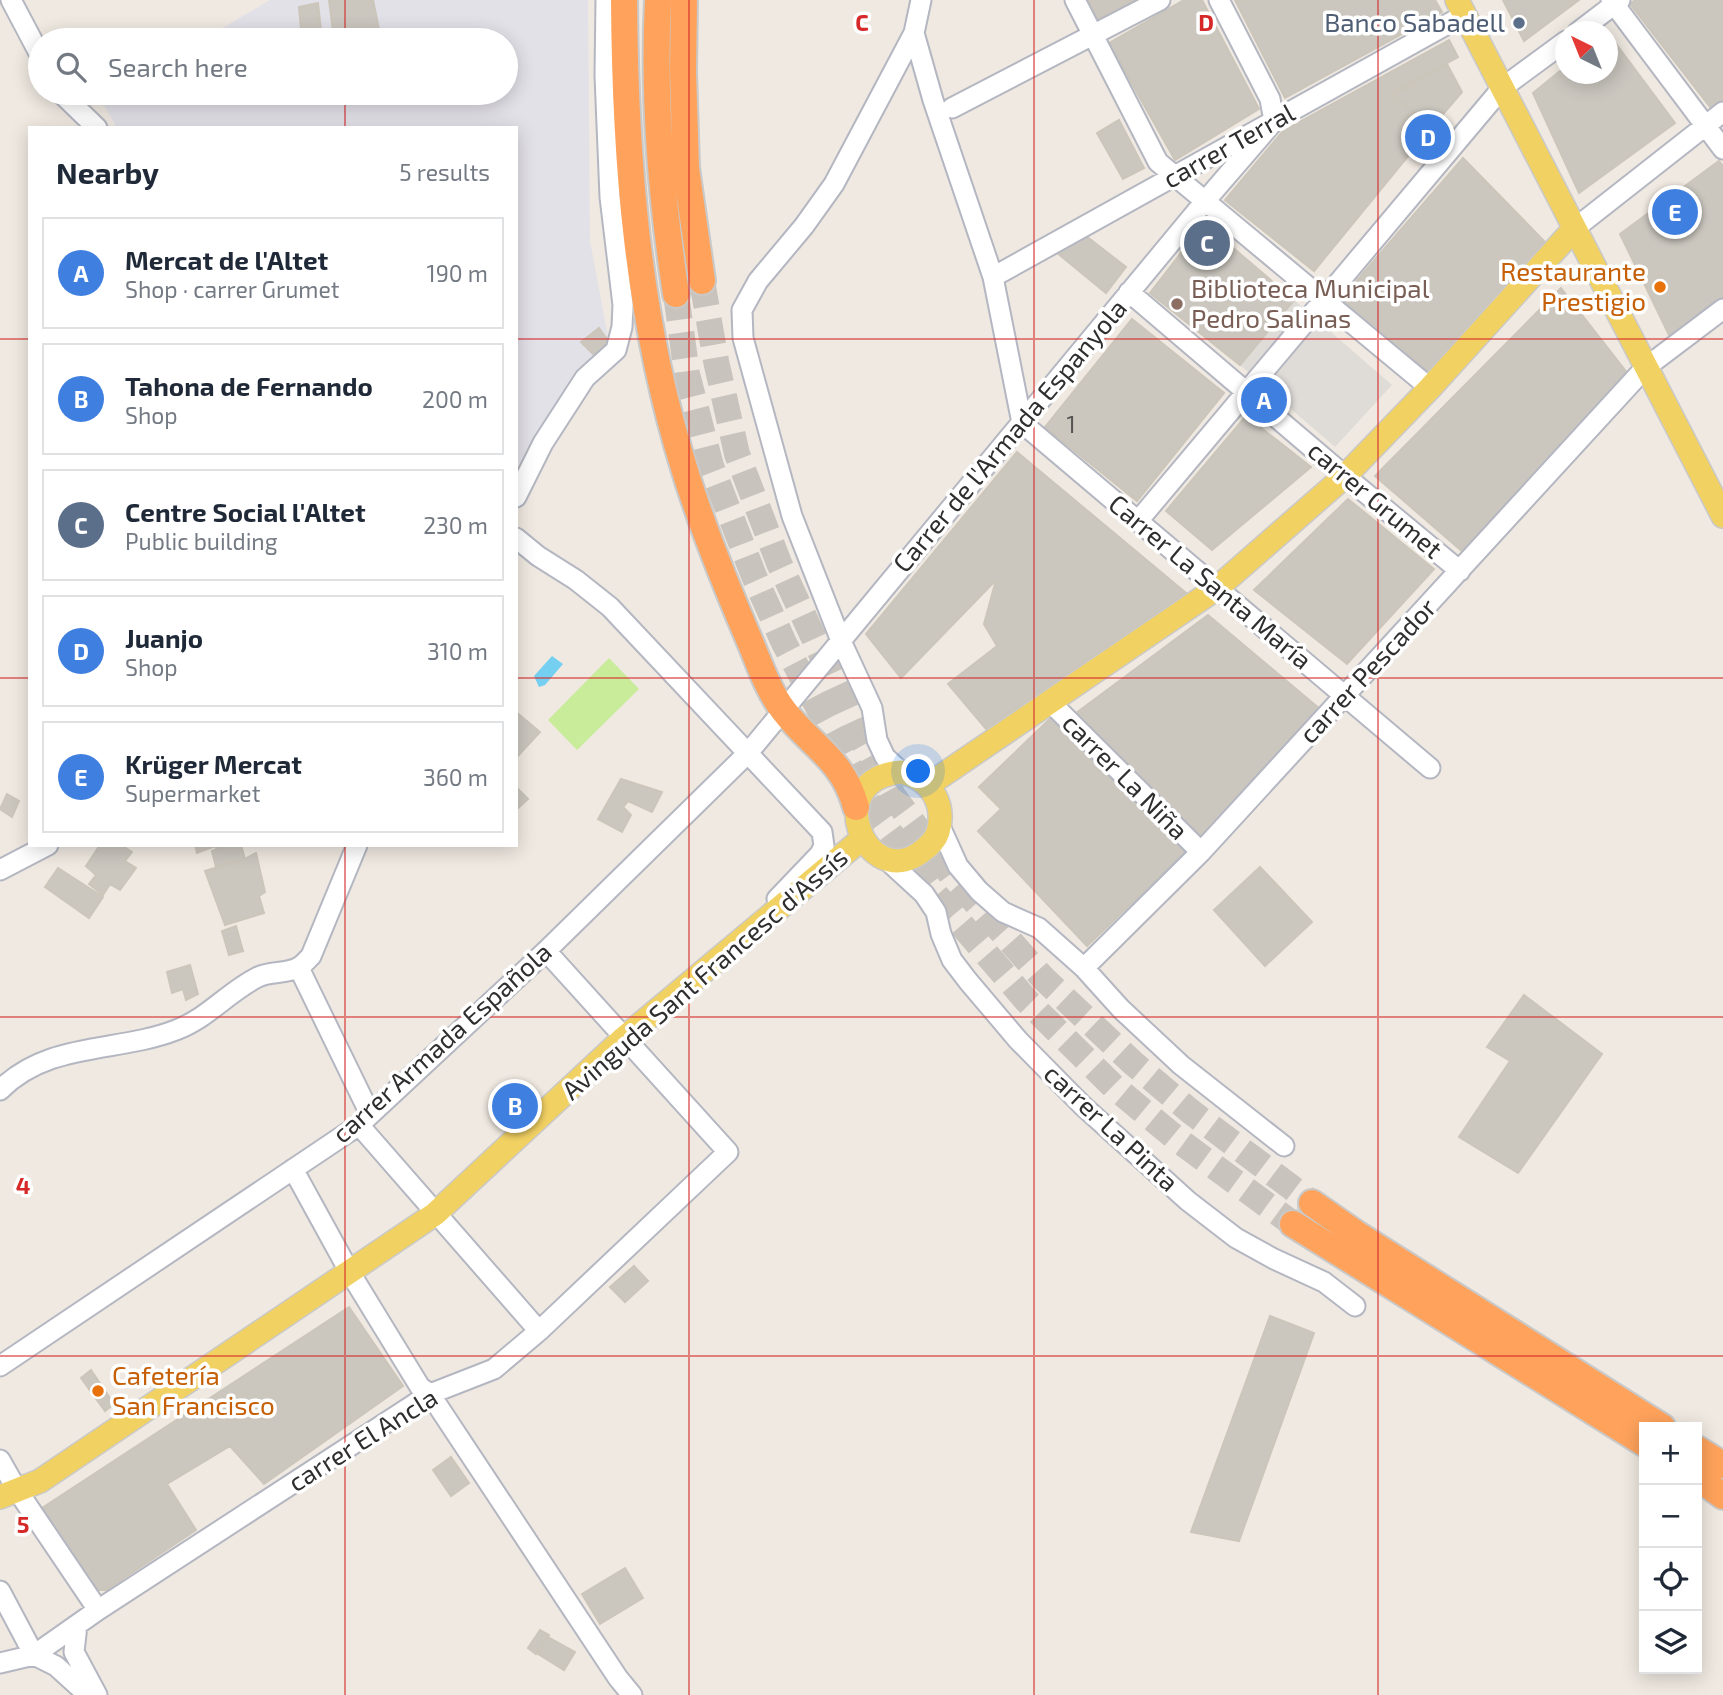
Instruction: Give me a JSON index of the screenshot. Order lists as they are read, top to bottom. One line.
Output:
{"streets":{"main road":["Avinguda Sant Francesc d'Assís"],"street":["carrer Terral","Carrer de l'Armada Espanyola","carrer Grumet","Carrer La Santa María","carrer Pescador","carrer La Niña","carrer Armada Española","carrer La Pinta","carrer El Ancla"]},"crossings":[["carrer Terral","Carrer de l'Armada Espanyola"],["Carrer de l'Armada Espanyola","carrer Grumet"],["Carrer de l'Armada Espanyola","Carrer La Santa María"],["Carrer de l'Armada Espanyola","carrer Armada Española"],["carrer Grumet","carrer Pescador"],["Carrer La Santa María","carrer Pescador"],["carrer Pescador","carrer La Niña"],["Avinguda Sant Francesc d'Assís","carrer La Pinta"],["Avinguda Sant Francesc d'Assís","carrer El Ancla"]],"places":["Banco Sabadell","Restaurante Prestigio","Biblioteca Municipal Pedro Salinas","Cafetería San Francisco"],"house_numbers":["1"],"north":"top left","page":{"search":"Search here","pins":["D","E","C","A","B"],"heading":["Nearby","5 results"],"list":[{"mark":"A","name":"Mercat de l'Altet","note":"Shop · carrer Grumet","value":"190 m"},{"mark":"B","name":"Tahona de Fernando","note":"Shop","value":"200 m"},{"mark":"C","name":"Centre Social l'Altet","note":"Public building","value":"230 m"},{"mark":"D","name":"Juanjo","note":"Shop","value":"310 m"},{"mark":"E","name":"Krüger Mercat","note":"Supermarket","value":"360 m"}],"map_buttons":["+","−"]},"grid":{"columns":["C","D"],"rows":["4","5"]}}
